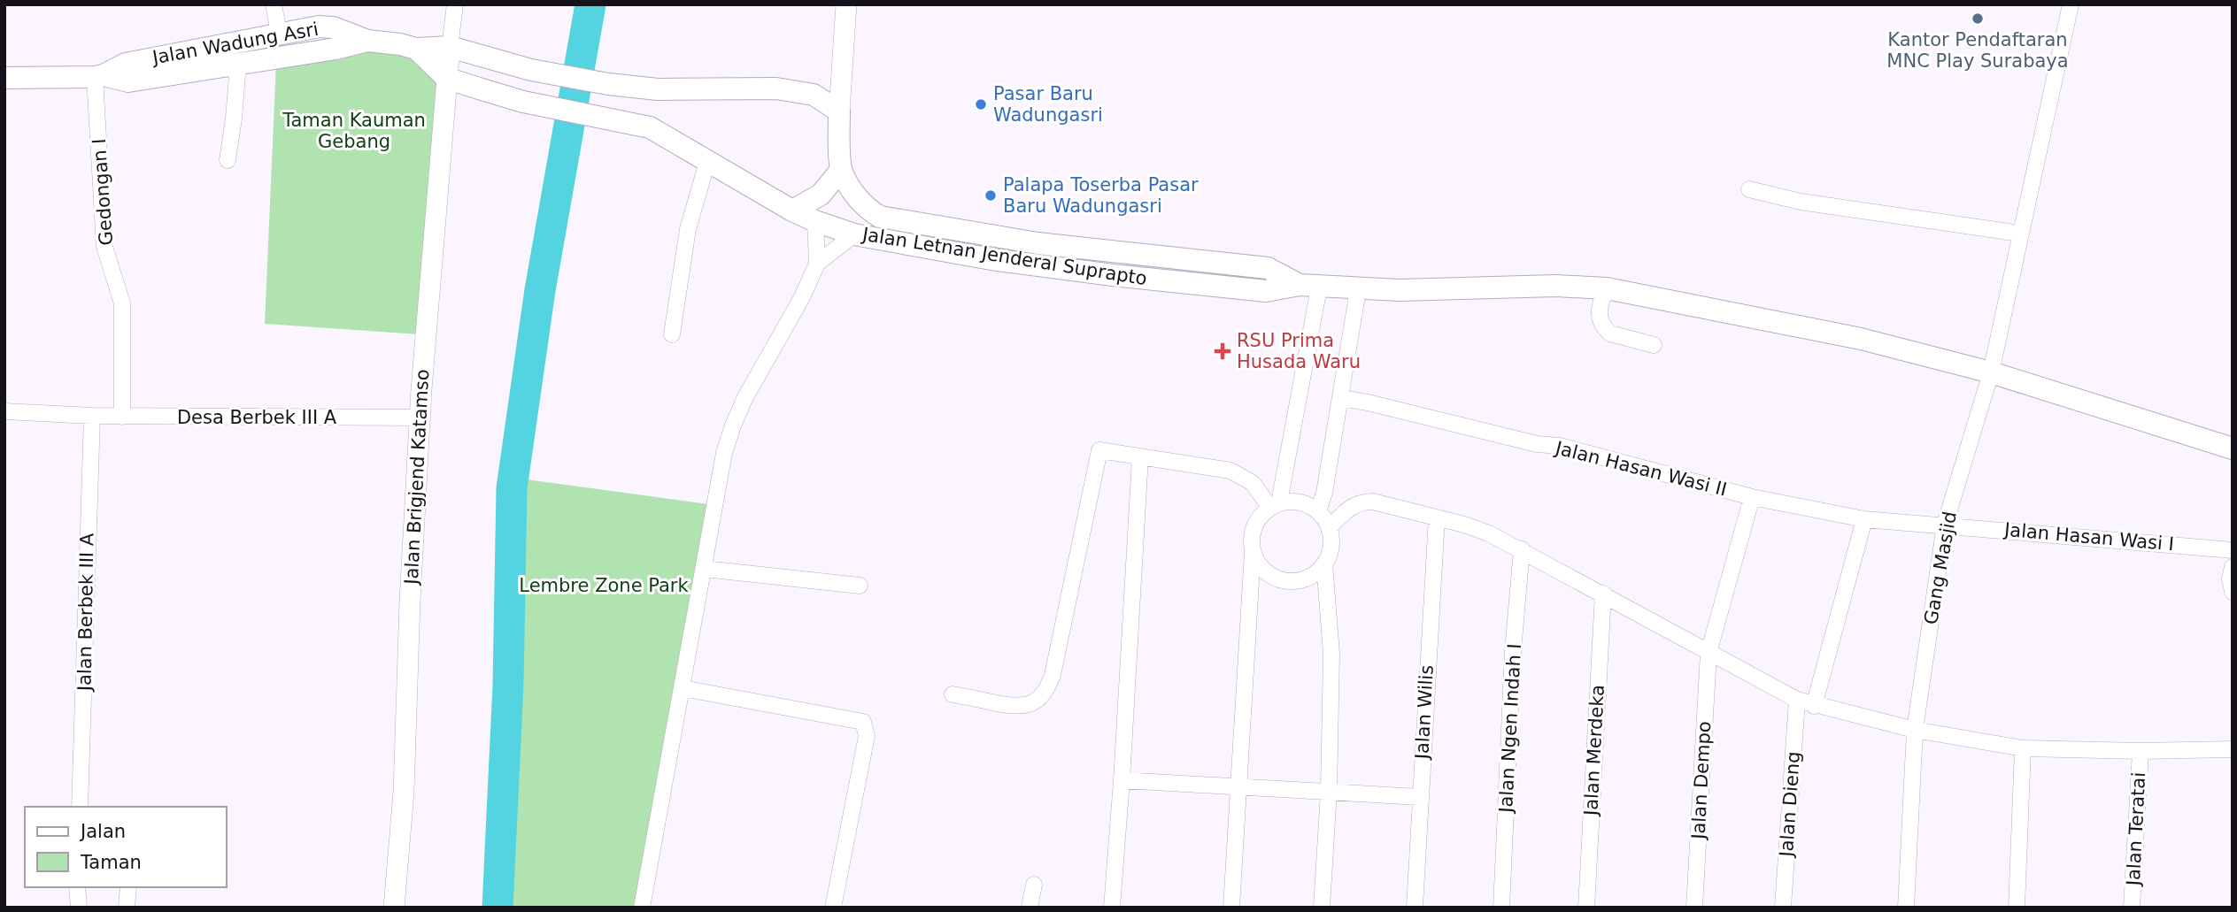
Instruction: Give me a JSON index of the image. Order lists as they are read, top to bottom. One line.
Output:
{"streets":{"main road":["Jalan Wadung Asri","Jalan Letnan Jenderal Suprapto"],"street":["Gedongan I","Desa Berbek III A","Jalan Hasan Wasi II","Jalan Brigjend Katamso","Jalan Hasan Wasi I","Gang Masjid","Jalan Berbek III A","Jalan Wilis","Jalan Ngen Indah I","Jalan Merdeka","Jalan Dempo","Jalan Dieng","Jalan Teratai"]},"crossings":[["Jalan Wadung Asri","Gedongan I"],["Jalan Wadung Asri","Jalan Brigjend Katamso"],["Gedongan I","Desa Berbek III A"],["Jalan Letnan Jenderal Suprapto","Jalan Brigjend Katamso"],["Desa Berbek III A","Jalan Brigjend Katamso"],["Desa Berbek III A","Jalan Berbek III A"],["Jalan Hasan Wasi II","Jalan Hasan Wasi I"],["Jalan Hasan Wasi II","Gang Masjid"],["Jalan Hasan Wasi II","Jalan Dempo"],["Jalan Hasan Wasi I","Gang Masjid"]],"parks":["Taman Kauman Gebang","Lembre Zone Park"],"places":{"other":["Kantor Pendaftaran MNC Play Surabaya","Pasar Baru Wadungasri","Palapa Toserba Pasar Baru Wadungasri"],"health":["RSU Prima Husada Waru"]},"legend":["Jalan","Taman"]}
